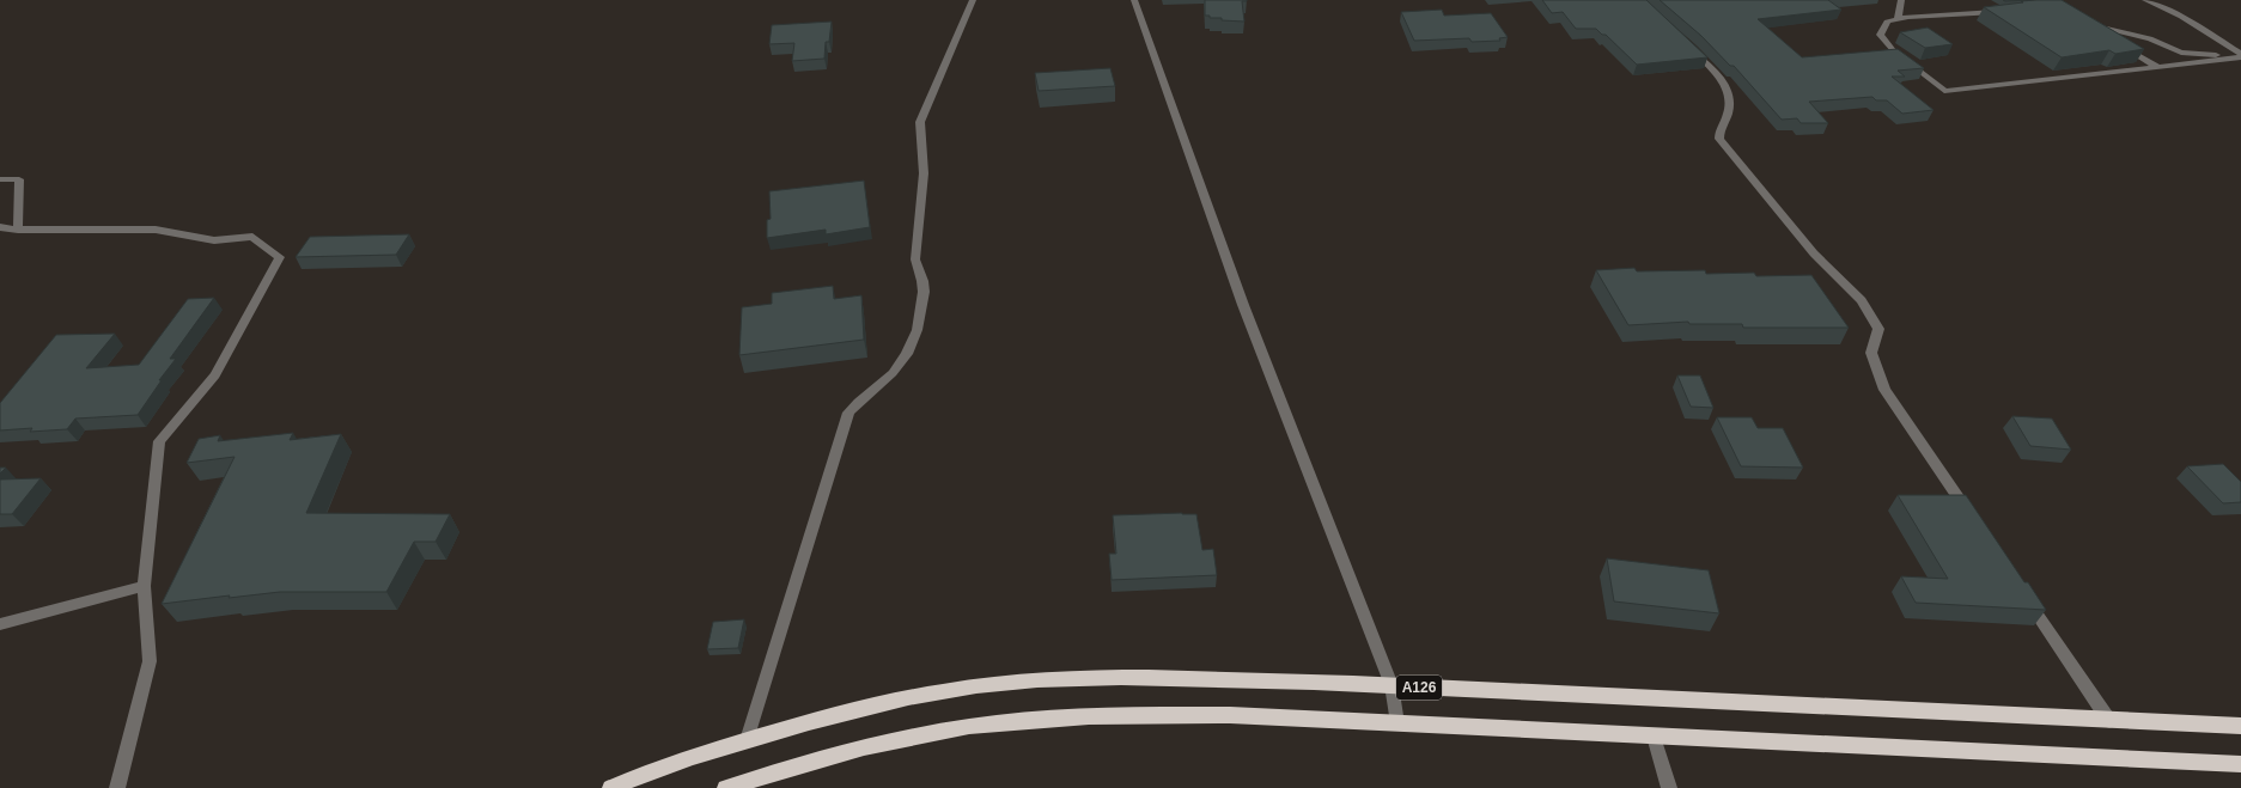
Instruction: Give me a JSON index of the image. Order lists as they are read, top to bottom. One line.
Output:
{"streets":{"highway":["A126"]}}
